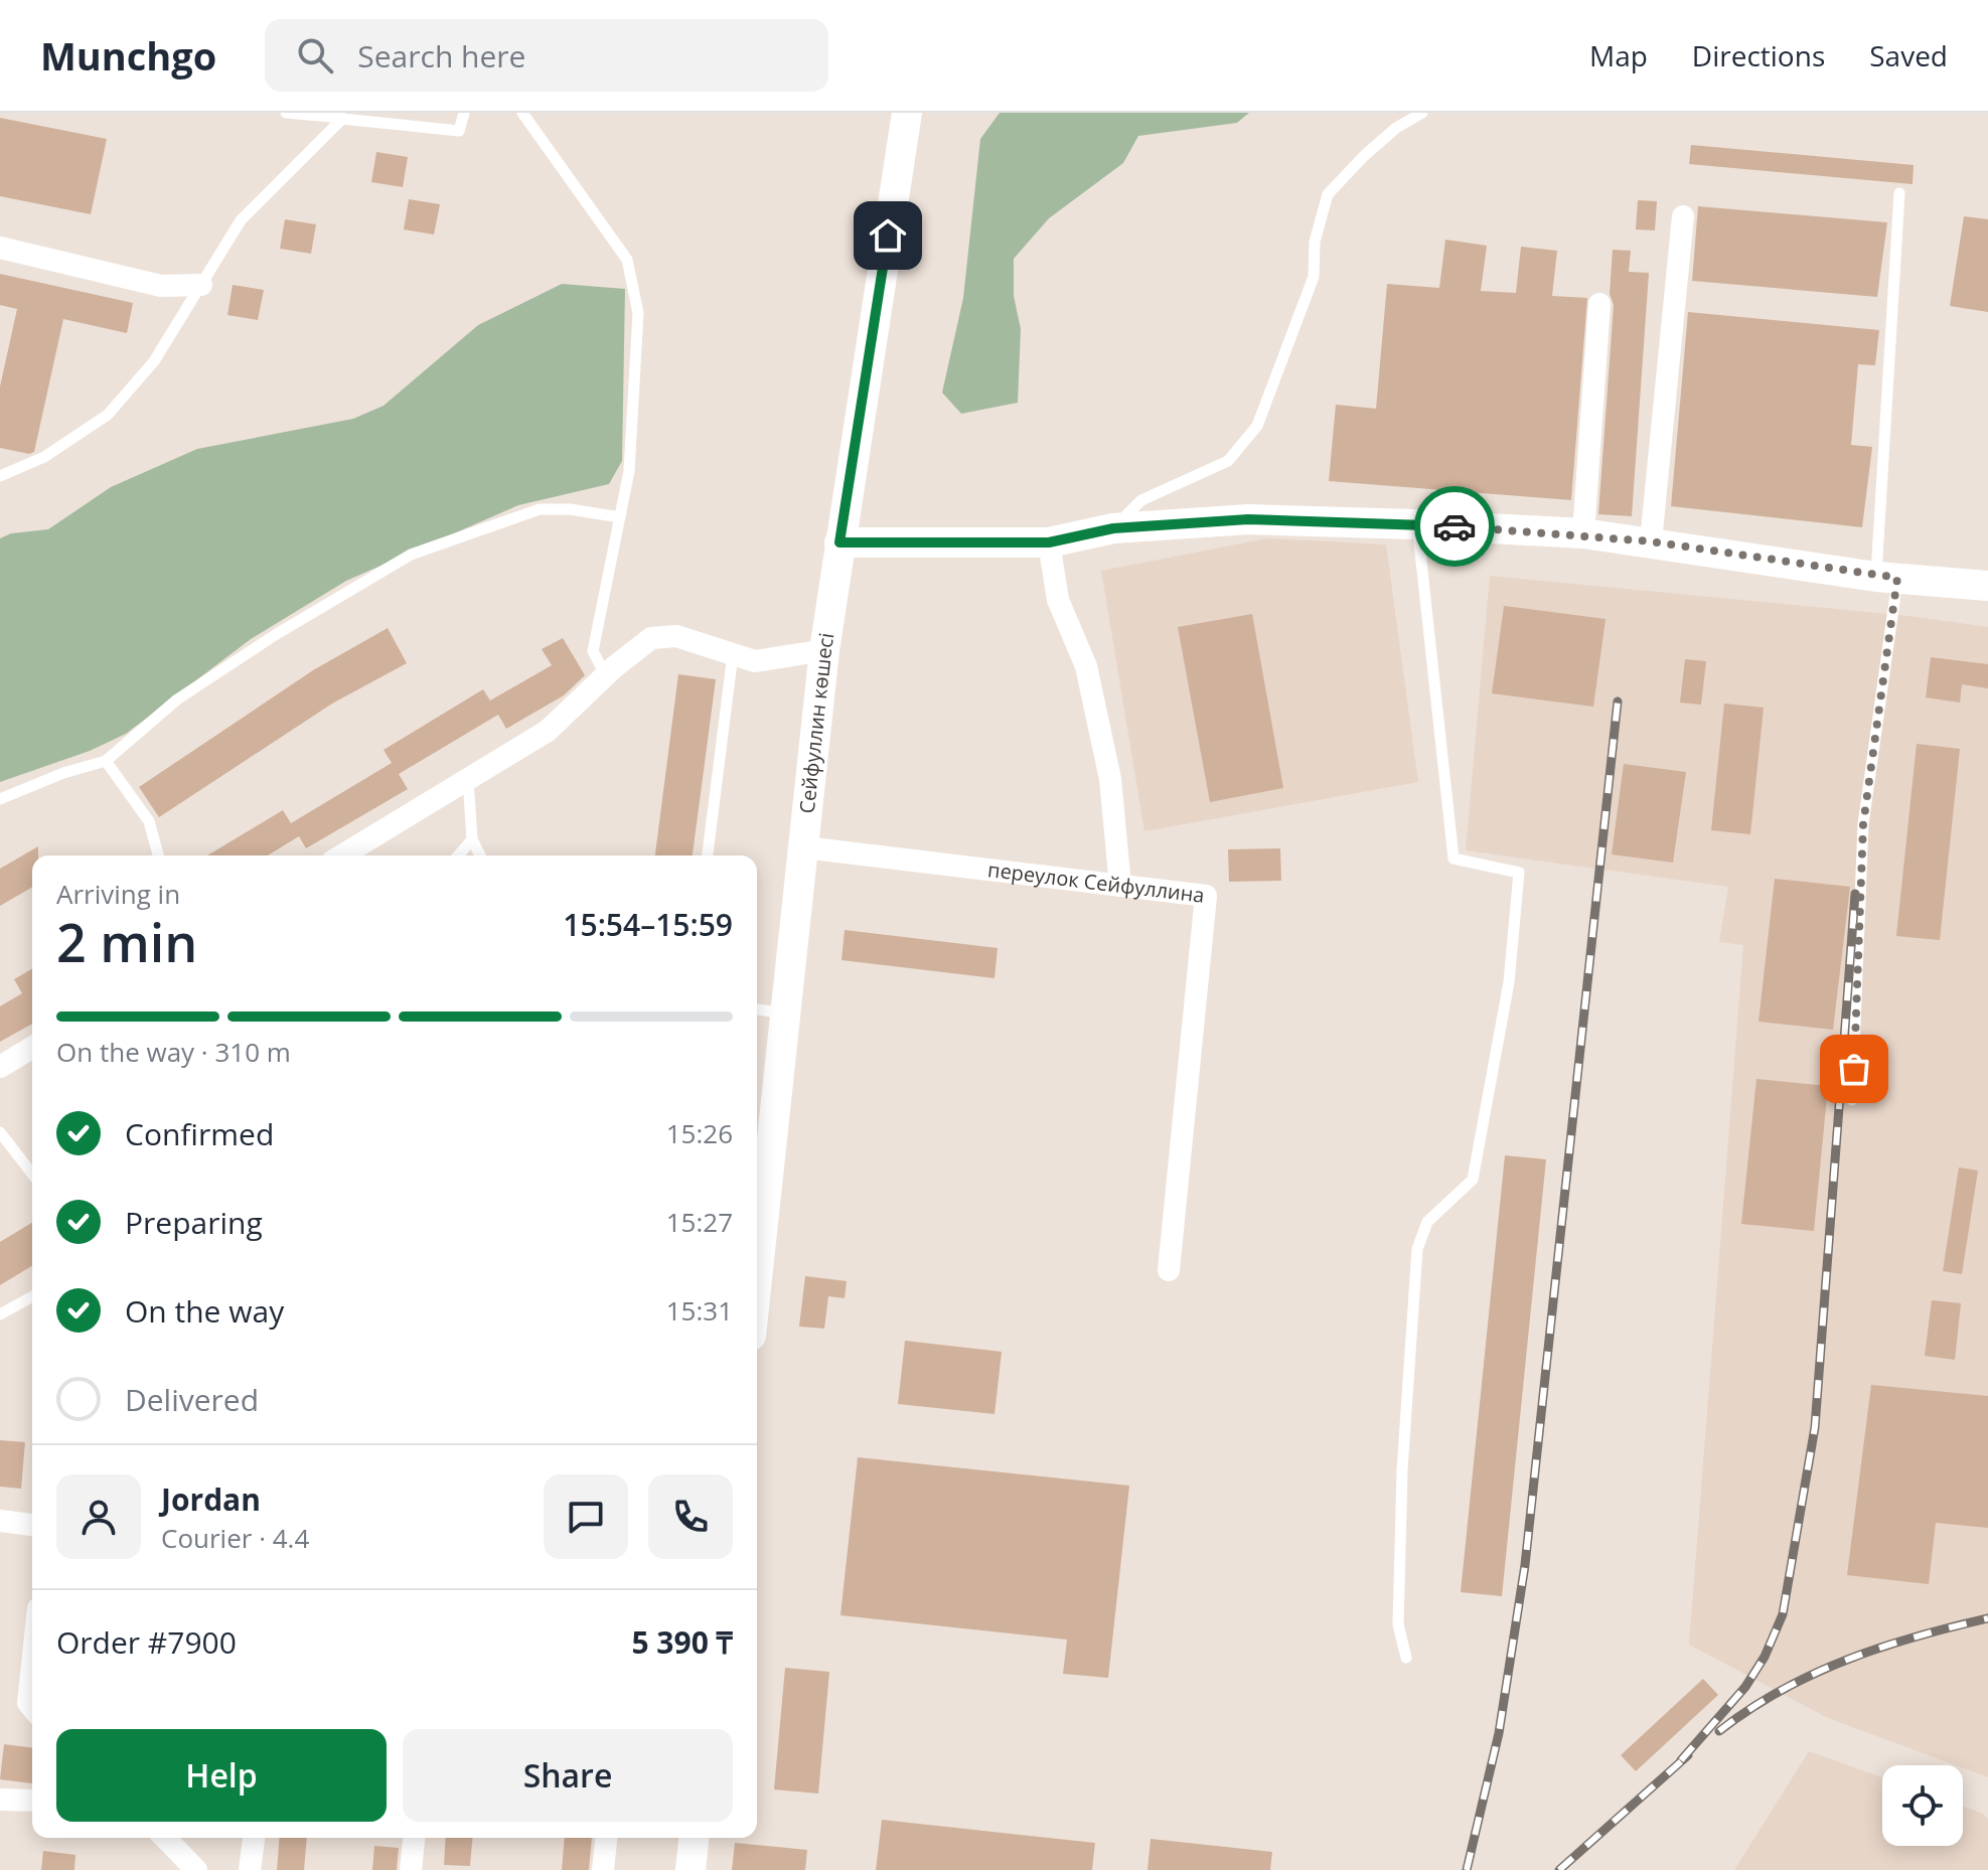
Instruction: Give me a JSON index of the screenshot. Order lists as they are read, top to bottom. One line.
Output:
{"streets":{"main road":["Сейфуллин көшесі"],"street":["переулок Сейфуллина"]},"crossings":[["Сейфуллин көшесі","переулок Сейфуллина"]],"page":{"header":"Munchgo","search":"Search here","nav":["Map","Directions","Saved"],"heading":["2 min","Arriving in","15:54–15:59"],"panel":["Jordan","Courier · 4.4","Order #7900","5 390 ₸"],"bar":"On the way · 310 m","list":[["Confirmed","15:26"],["Preparing","15:27"],["On the way","15:31"],"Delivered"],"buttons":["Help","Share"]}}
